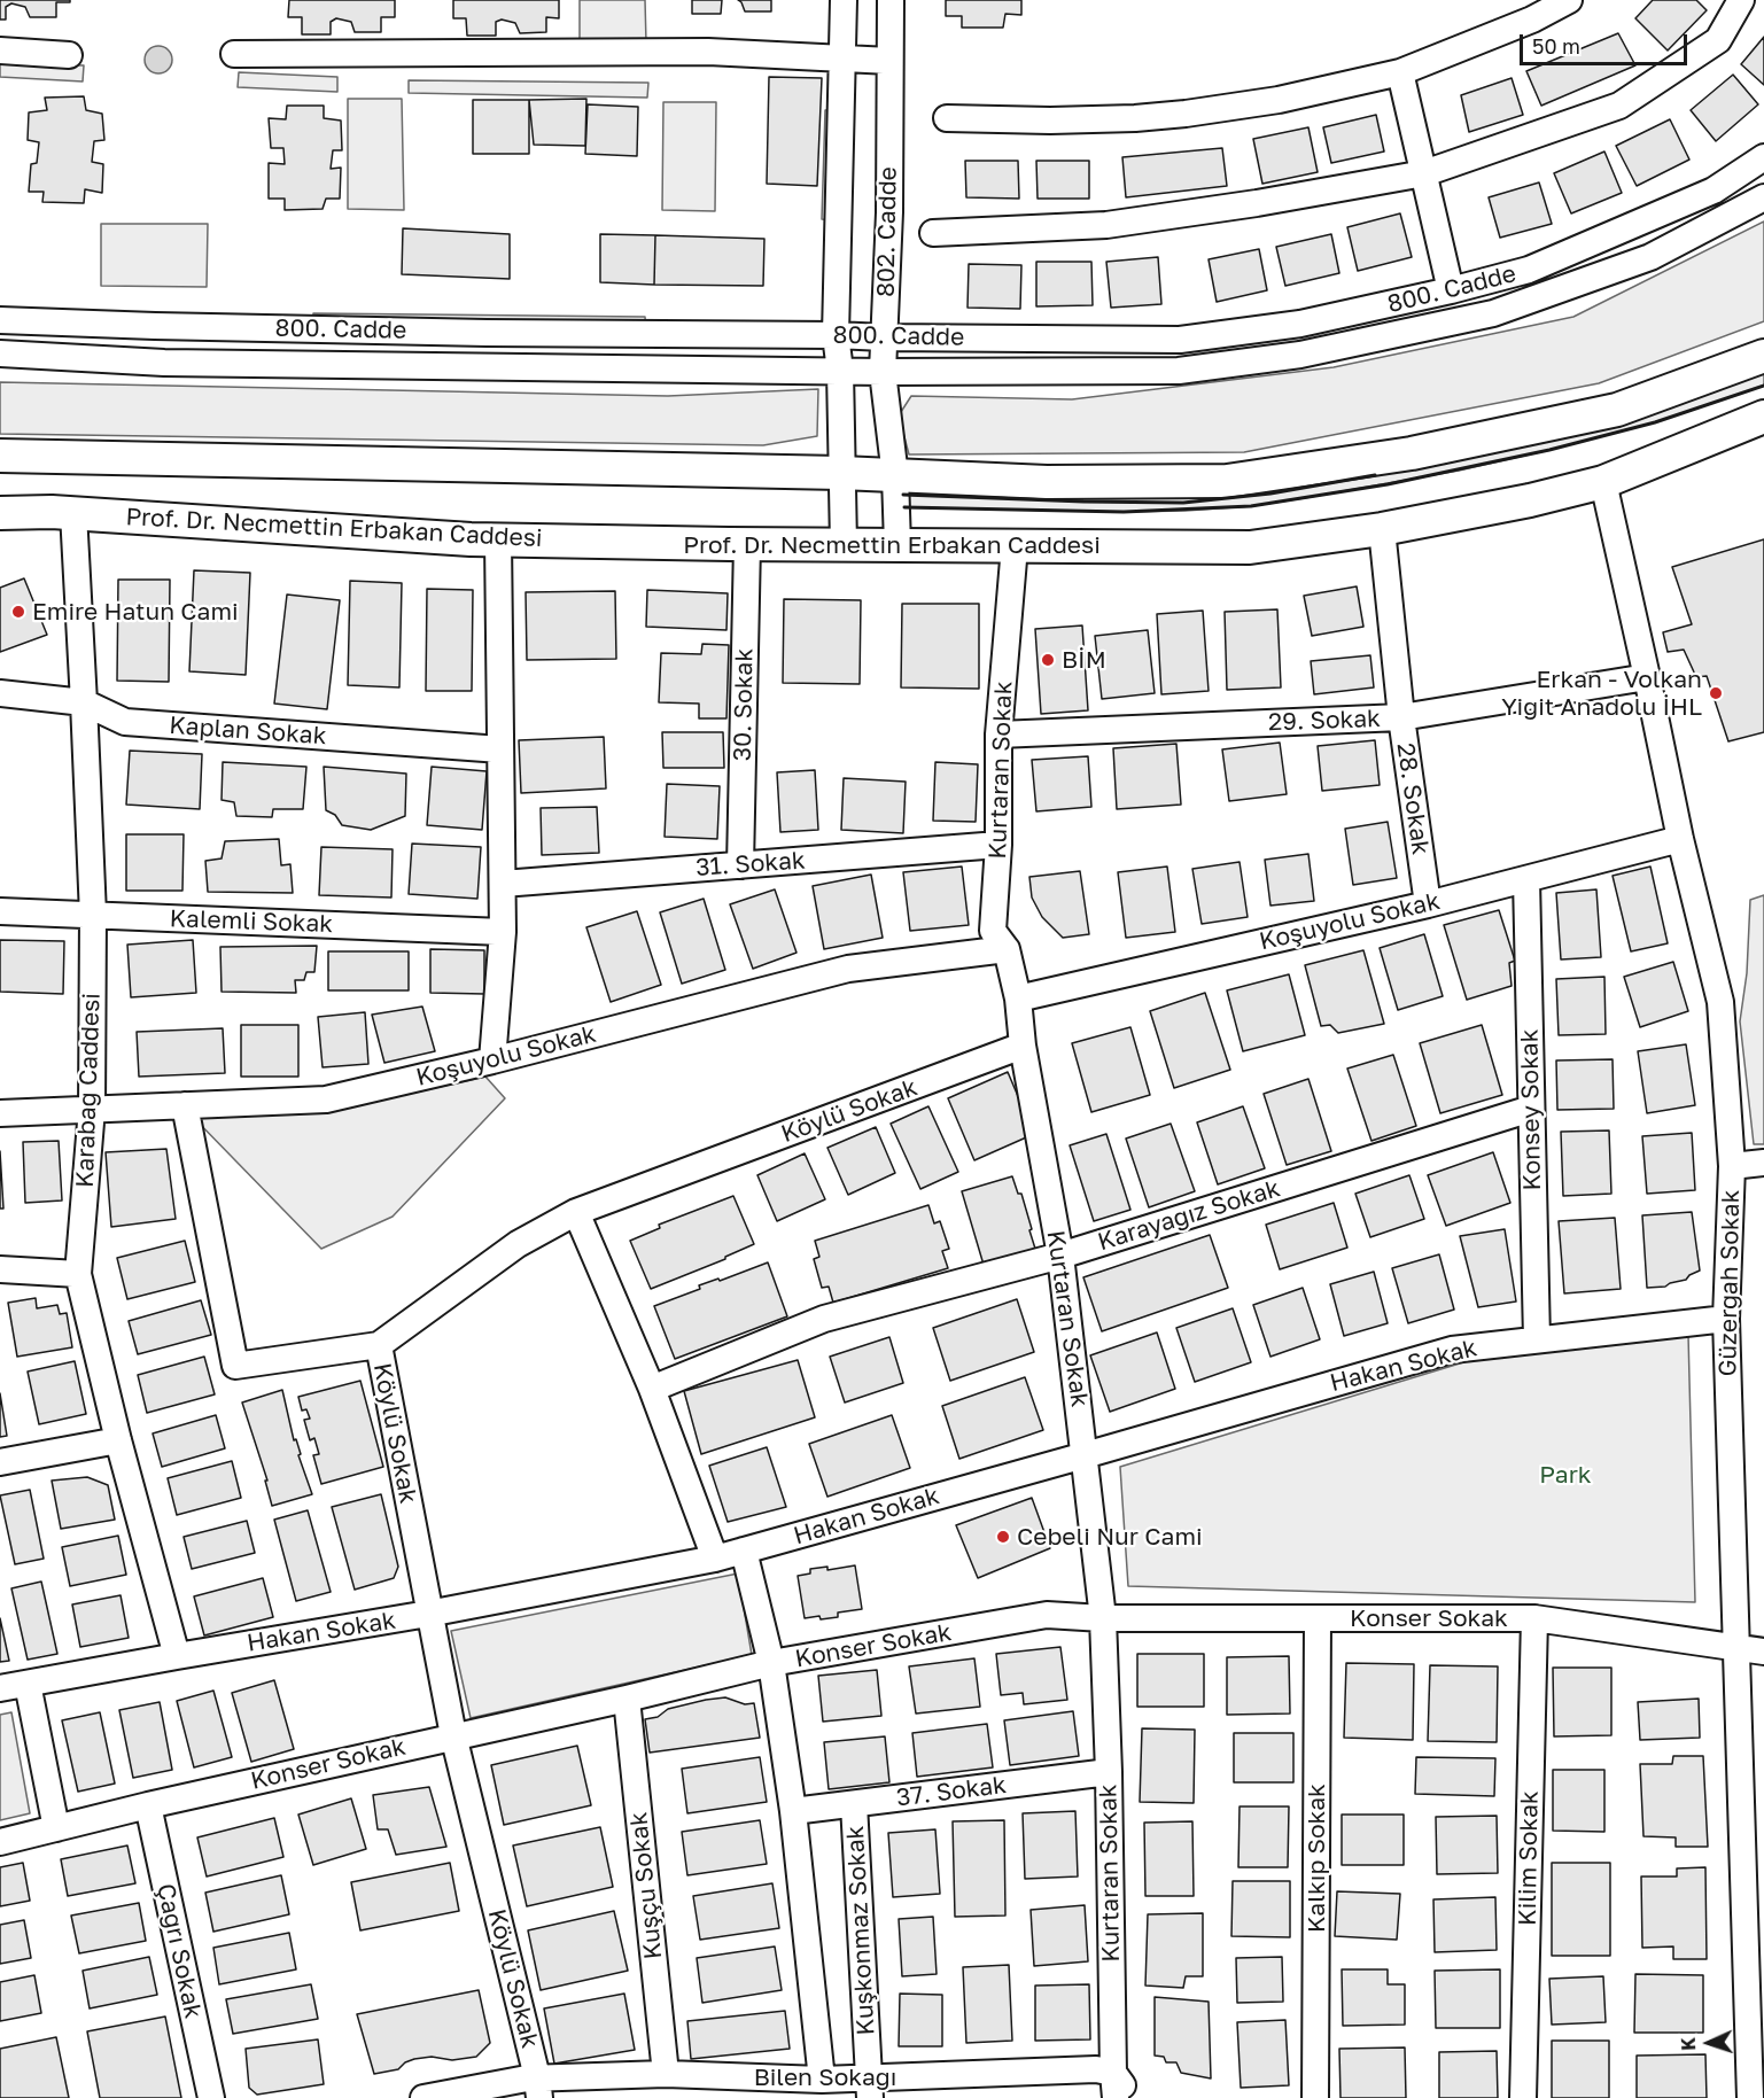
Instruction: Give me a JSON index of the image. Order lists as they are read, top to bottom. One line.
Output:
{"streets":{"main road":["Prof. Dr. Necmettin Erbakan Caddesi"],"street":["802. Cadde","800. Cadde","30. Sokak","29. Sokak","Kaplan Sokak","Kurtaran Sokak","28. Sokak","31. Sokak","Kalemli Sokak","Koşuyolu Sokak","Karabağ Caddesi","Konsey Sokak","Köylü Sokak","Karayağız Sokak","Güzergah Sokak","Hakan Sokak","Konser Sokak","37. Sokak","Kalkıp Sokak","Kilim Sokak","Kuşçu Sokak","Kuşkonmaz Sokak","Çağrı Sokak","Bilen Sokağı"]},"crossings":[["802. Cadde","800. Cadde"],["802. Cadde","Prof. Dr. Necmettin Erbakan Caddesi"],["Prof. Dr. Necmettin Erbakan Caddesi","30. Sokak"],["Prof. Dr. Necmettin Erbakan Caddesi","Kurtaran Sokak"],["Prof. Dr. Necmettin Erbakan Caddesi","28. Sokak"],["Prof. Dr. Necmettin Erbakan Caddesi","Karabağ Caddesi"],["Prof. Dr. Necmettin Erbakan Caddesi","Güzergah Sokak"],["30. Sokak","31. Sokak"],["29. Sokak","Kurtaran Sokak"],["29. Sokak","28. Sokak"],["29. Sokak","Güzergah Sokak"],["Kaplan Sokak","Karabağ Caddesi"],["Kurtaran Sokak","31. Sokak"],["Kurtaran Sokak","Koşuyolu Sokak"],["Kurtaran Sokak","Köylü Sokak"],["Kurtaran Sokak","Karayağız Sokak"],["Kurtaran Sokak","Hakan Sokak"],["Kurtaran Sokak","Konser Sokak"],["Kurtaran Sokak","37. Sokak"],["Kurtaran Sokak","Bilen Sokağı"],["28. Sokak","Koşuyolu Sokak"],["Kalemli Sokak","Karabağ Caddesi"],["Koşuyolu Sokak","Karabağ Caddesi"],["Koşuyolu Sokak","Konsey Sokak"],["Koşuyolu Sokak","Güzergah Sokak"],["Karabağ Caddesi","Hakan Sokak"],["Konsey Sokak","Karayağız Sokak"],["Konsey Sokak","Hakan Sokak"],["Köylü Sokak","Hakan Sokak"],["Köylü Sokak","Konser Sokak"],["Köylü Sokak","Bilen Sokağı"],["Güzergah Sokak","Hakan Sokak"],["Güzergah Sokak","Konser Sokak"],["Konser Sokak","Kalkıp Sokak"],["Konser Sokak","Kilim Sokak"],["Konser Sokak","Kuşçu Sokak"],["Konser Sokak","Çağrı Sokak"],["37. Sokak","Kuşkonmaz Sokak"],["Kuşçu Sokak","Bilen Sokağı"],["Kuşkonmaz Sokak","Bilen Sokağı"]],"parks":["Park"],"places":["Emire Hatun Cami","BİM","Erkan - Volkan Yiğit Anadolu İHL","Cebeli Nur Cami"],"scale_bar":"50 m","north":"left"}
